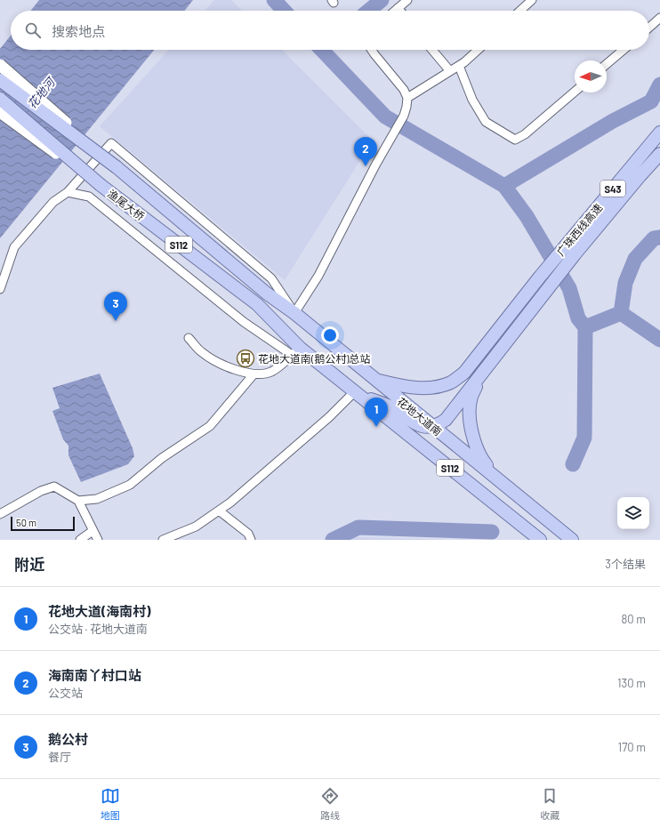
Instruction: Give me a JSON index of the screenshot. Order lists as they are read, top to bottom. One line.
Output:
{"streets":{"main road":["S43","渔尾大桥","广珠西线高速","S112","花地大道南"]},"crossings":[["S43","广珠西线高速"],["S43","花地大道南"],["渔尾大桥","花地大道南"],["广珠西线高速","花地大道南"],["S112","花地大道南"]],"water":["花地河"],"places":{"bus stop":["花地大道南(鹅公村)总站"]},"scale_bar":"50 m","north":"left","page":{"search":"搜索地点","pins":["2","3","1"],"scale":"50 m","heading":["附近","3个结果"],"list":[{"mark":"1","name":"花地大道(海南村)","note":"公交站 · 花地大道南","value":"80 m"},{"mark":"2","name":"海南南丫村口站","note":"公交站","value":"130 m"},{"mark":"3","name":"鹅公村","note":"餐厅","value":"170 m"}],"nav":["地图","路线","收藏"]}}
